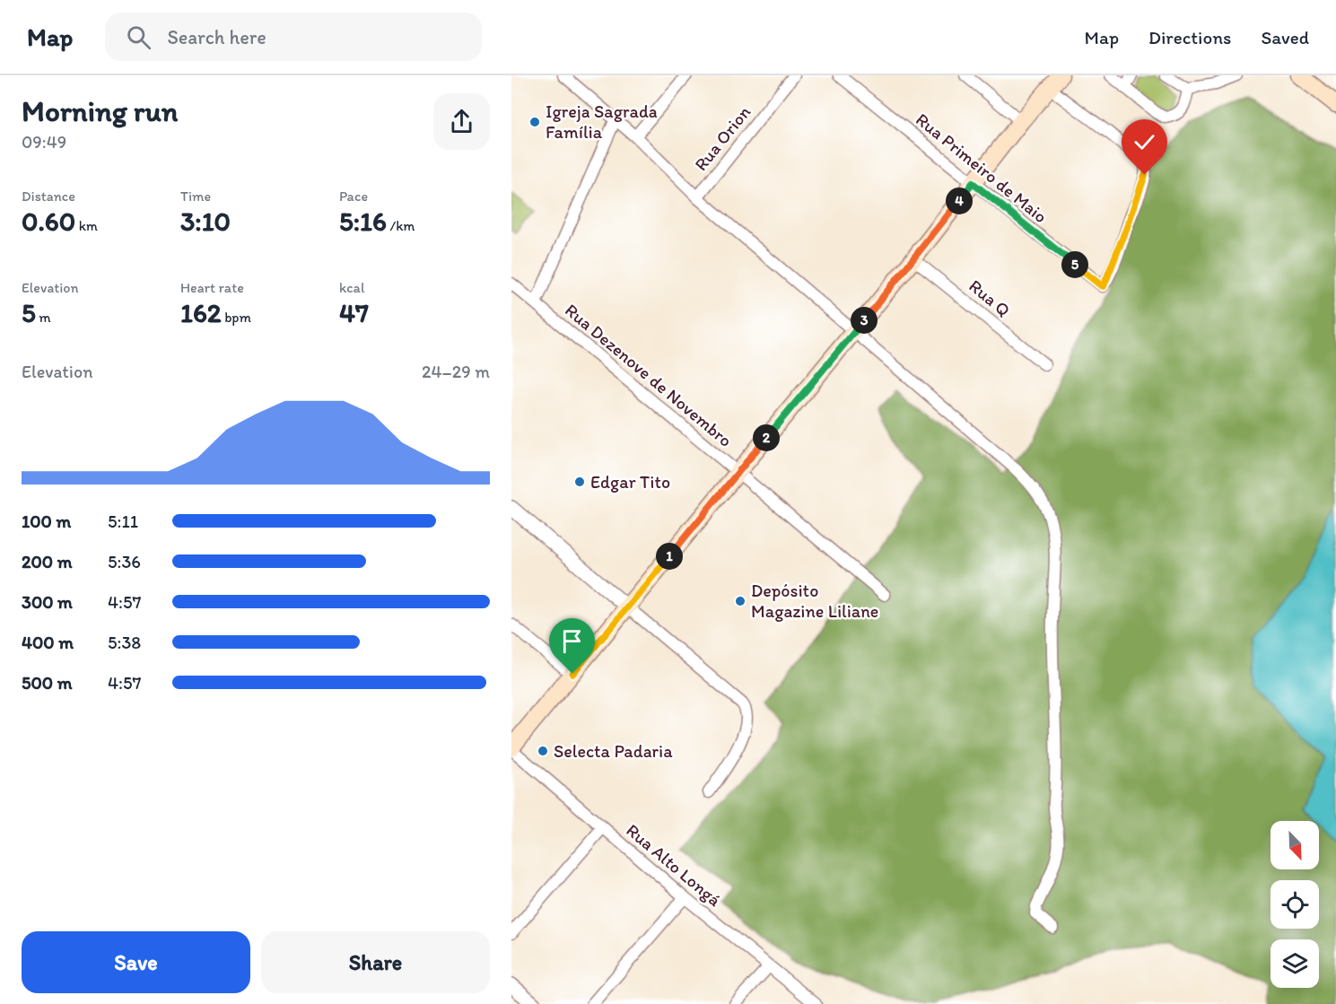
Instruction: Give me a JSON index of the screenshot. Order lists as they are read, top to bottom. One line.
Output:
{"streets":{"street":["Rua Orion","Rua Primeiro de Maio","Rua Q","Rua Dezenove de Novembro","Rua Alto Longá"]},"places":["Igreja Sagrada Família","Edgar Tito","Depósito Magazine Liliane","Selecta Padaria"],"north":"bottom right","page":{"header":"Map","search":"Search here","nav":["Map","Directions","Saved"],"heading":["Morning run","09:49"],"stats":[["Distance","0.60 km"],["Time","3:10"],["Pace","5:16 /km"],["Elevation","5 m"],["Heart rate","162 bpm"],["kcal","47"]],"pins":["4","5","3","2","1"],"chart":["Elevation","24–29 m"],"list":[{"name":"100 m","note":"5:11"},{"name":"200 m","note":"5:36"},{"name":"300 m","note":"4:57"},{"name":"400 m","note":"5:38"},{"name":"500 m","note":"4:57"}],"buttons":["Save","Share"]}}
